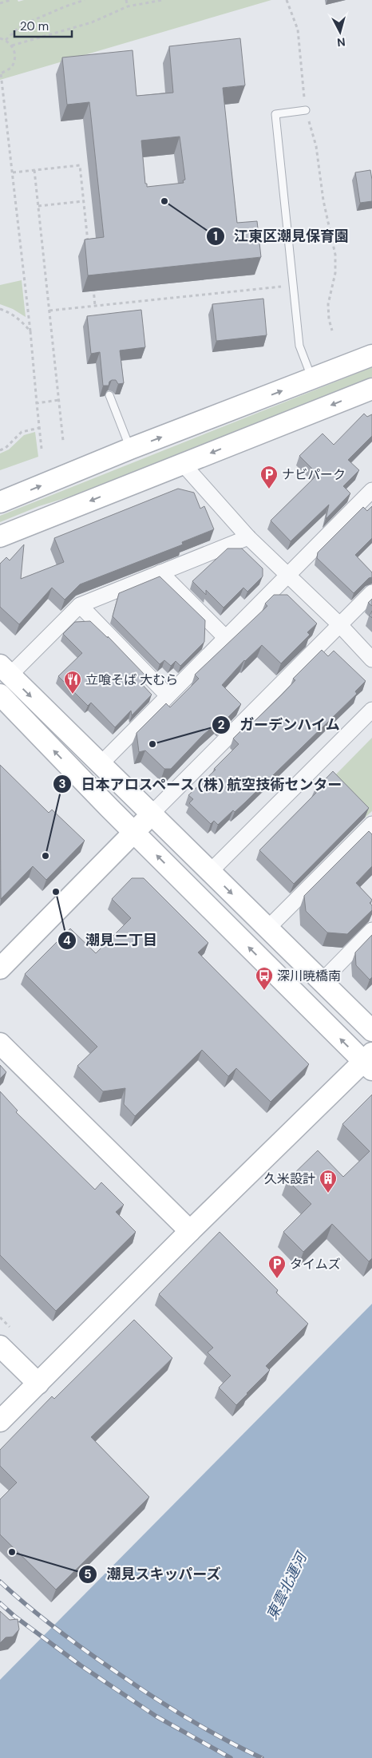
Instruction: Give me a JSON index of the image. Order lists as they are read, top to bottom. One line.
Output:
{"water":["東雲北運河"],"places":{"other":["江東区潮見保育園","ガーデンハイム","日本アロスペース (株) 航空技術センター","潮見二丁目","潮見スキッパーズ"],"parking":["ナビパーク","タイムズ"],"restaurant":["立喰そば 大むら"],"bus stop":["深川暁橋南"],"building":["久米設計"]},"scale_bar":"20 m","north":"bottom"}
